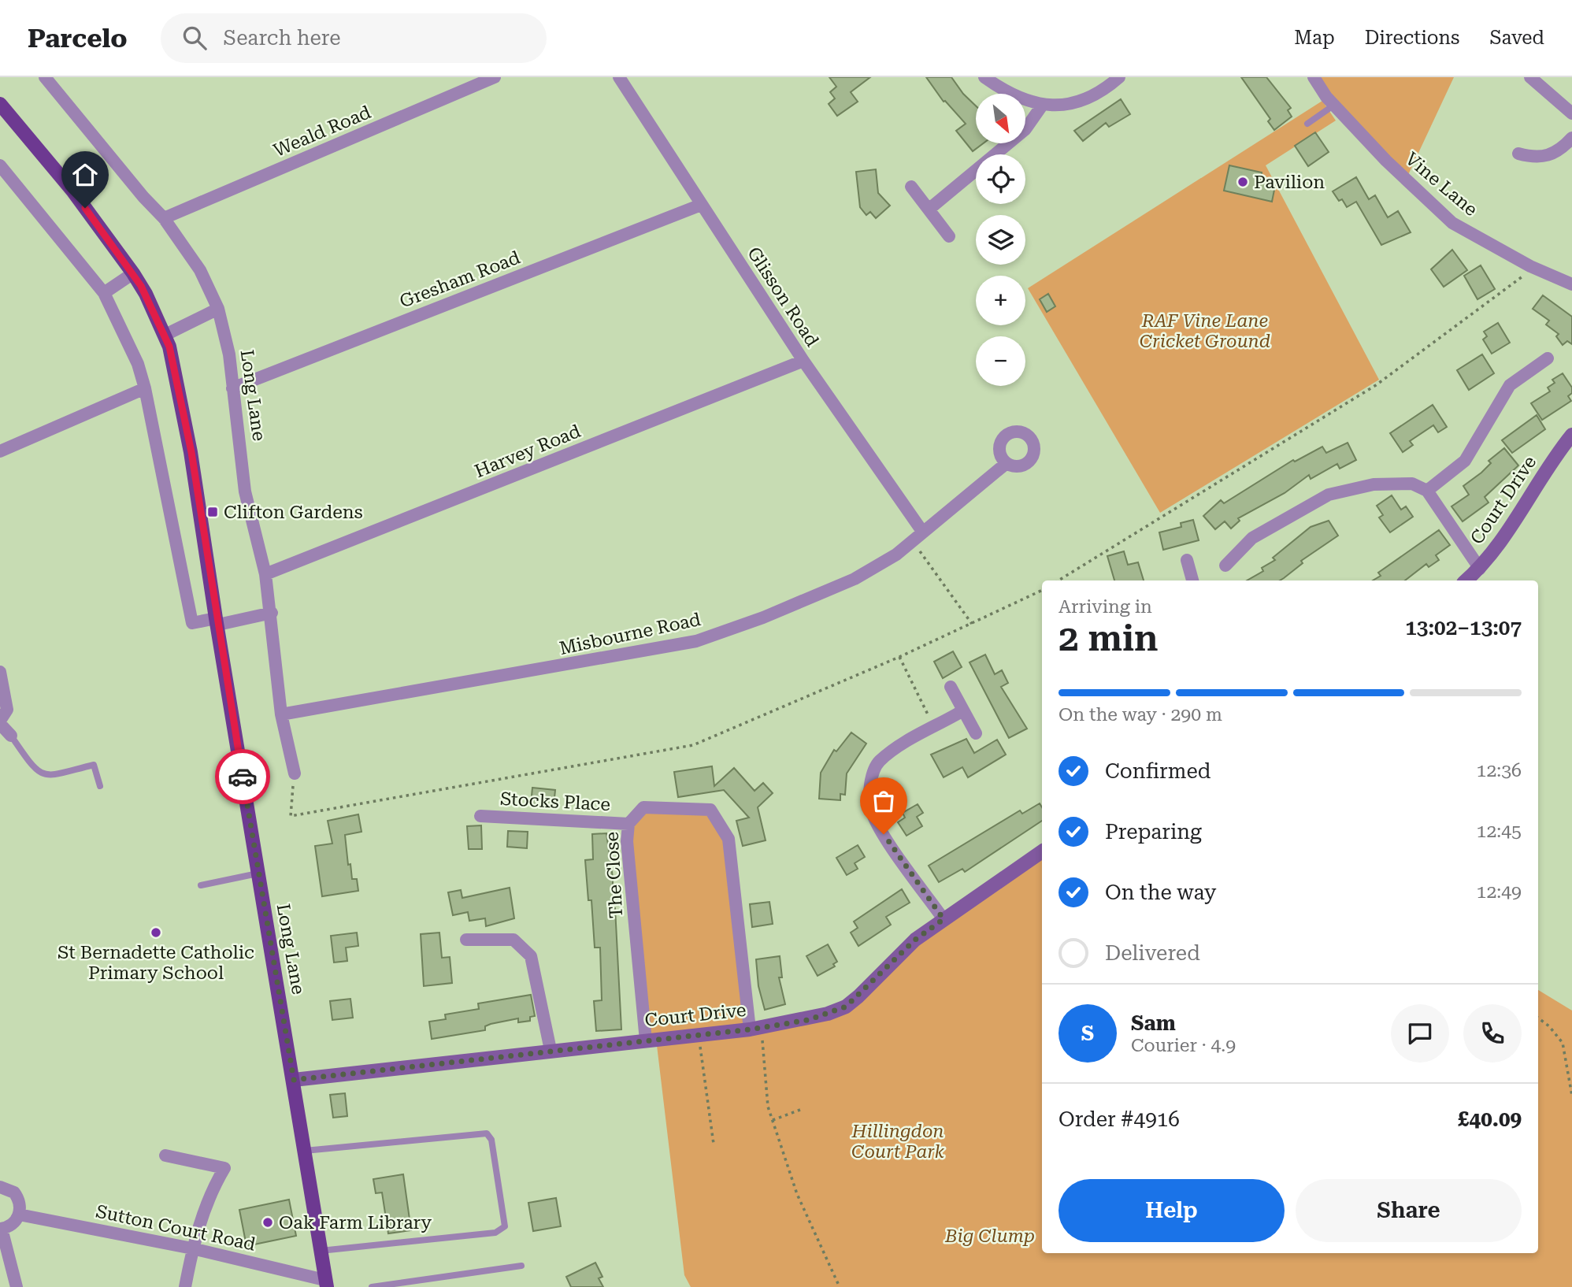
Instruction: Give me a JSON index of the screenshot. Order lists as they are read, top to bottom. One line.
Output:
{"streets":{"main road":["Long Lane"],"street":["Weald Road","Vine Lane","Gresham Road","Glisson Road","Harvey Road","Court Drive","Misbourne Road","Stocks Place","The Close","Sutton Court Road"]},"crossings":[["Weald Road","Long Lane"],["Gresham Road","Glisson Road"],["Gresham Road","Long Lane"],["Glisson Road","Harvey Road"],["Glisson Road","Misbourne Road"],["Long Lane","Harvey Road"],["Long Lane","Court Drive"],["Long Lane","Misbourne Road"],["Long Lane","Sutton Court Road"],["Court Drive","The Close"],["Stocks Place","The Close"]],"parks":["RAF Vine Lane Cricket Ground","Hillingdon Court Park","Big Clump"],"places":{"other":["Pavilion","St Bernadette Catholic Primary School","Oak Farm Library"],"transit":["Clifton Gardens"]},"north":"bottom right","page":{"header":"Parcelo","search":"Search here","nav":["Map","Directions","Saved"],"map_buttons":["+","−"],"heading":["2 min","Arriving in","13:02–13:07"],"panel":["Sam","Courier · 4.9","Order #4916","£40.09"],"bar":"On the way · 290 m","list":[["Confirmed","12:36"],["Preparing","12:45"],["On the way","12:49"],"Delivered"],"round":"S","buttons":["Help","Share"]}}
